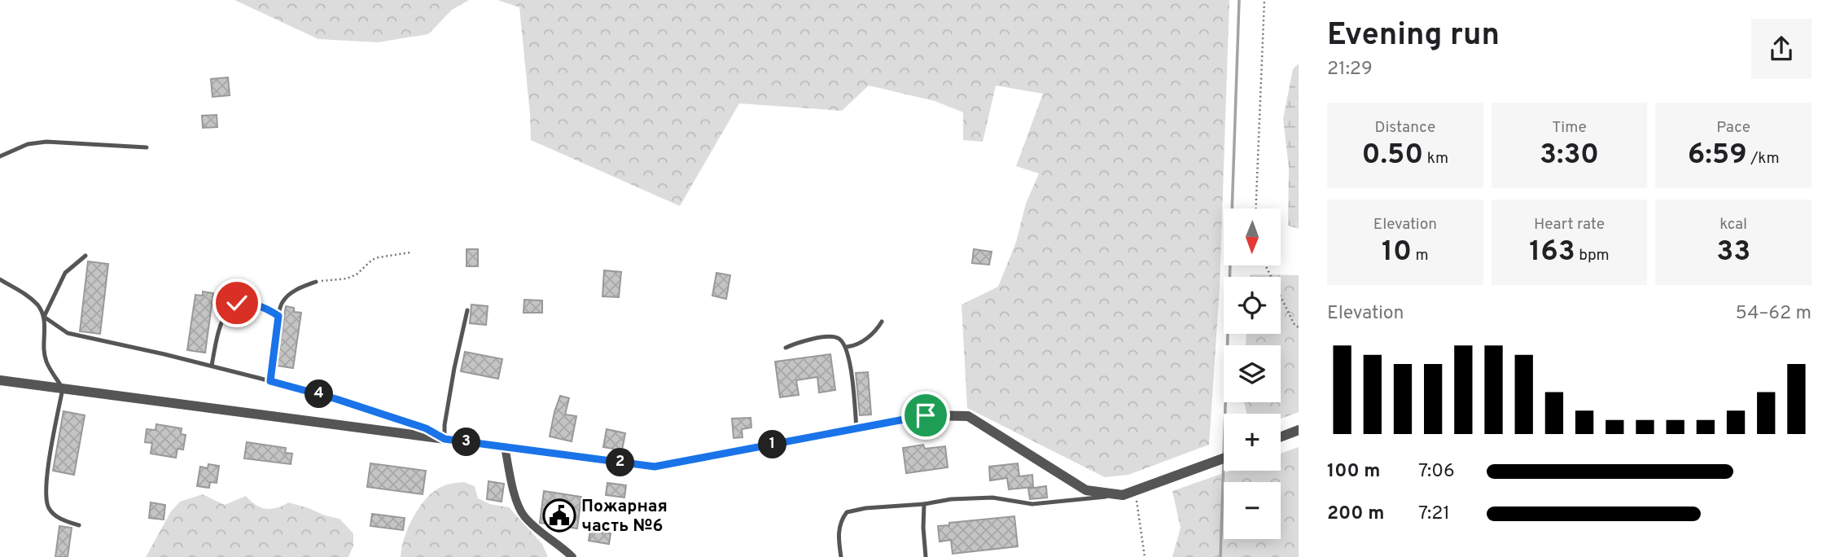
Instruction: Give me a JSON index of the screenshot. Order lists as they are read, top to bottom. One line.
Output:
{"places":{"public building":["Пожарная часть №6"]},"north":"bottom","page":{"heading":["Evening run","21:29"],"stats":[["Distance","0.50 km"],["Time","3:30"],["Pace","6:59 /km"],["Elevation","10 m"],["Heart rate","163 bpm"],["kcal","33"]],"map_buttons":["+","−"],"chart":["Elevation","54–62 m"],"pins":["4","3","1","2"],"list":[{"name":"100 m","note":"7:06"},{"name":"200 m","note":"7:21"}]}}
